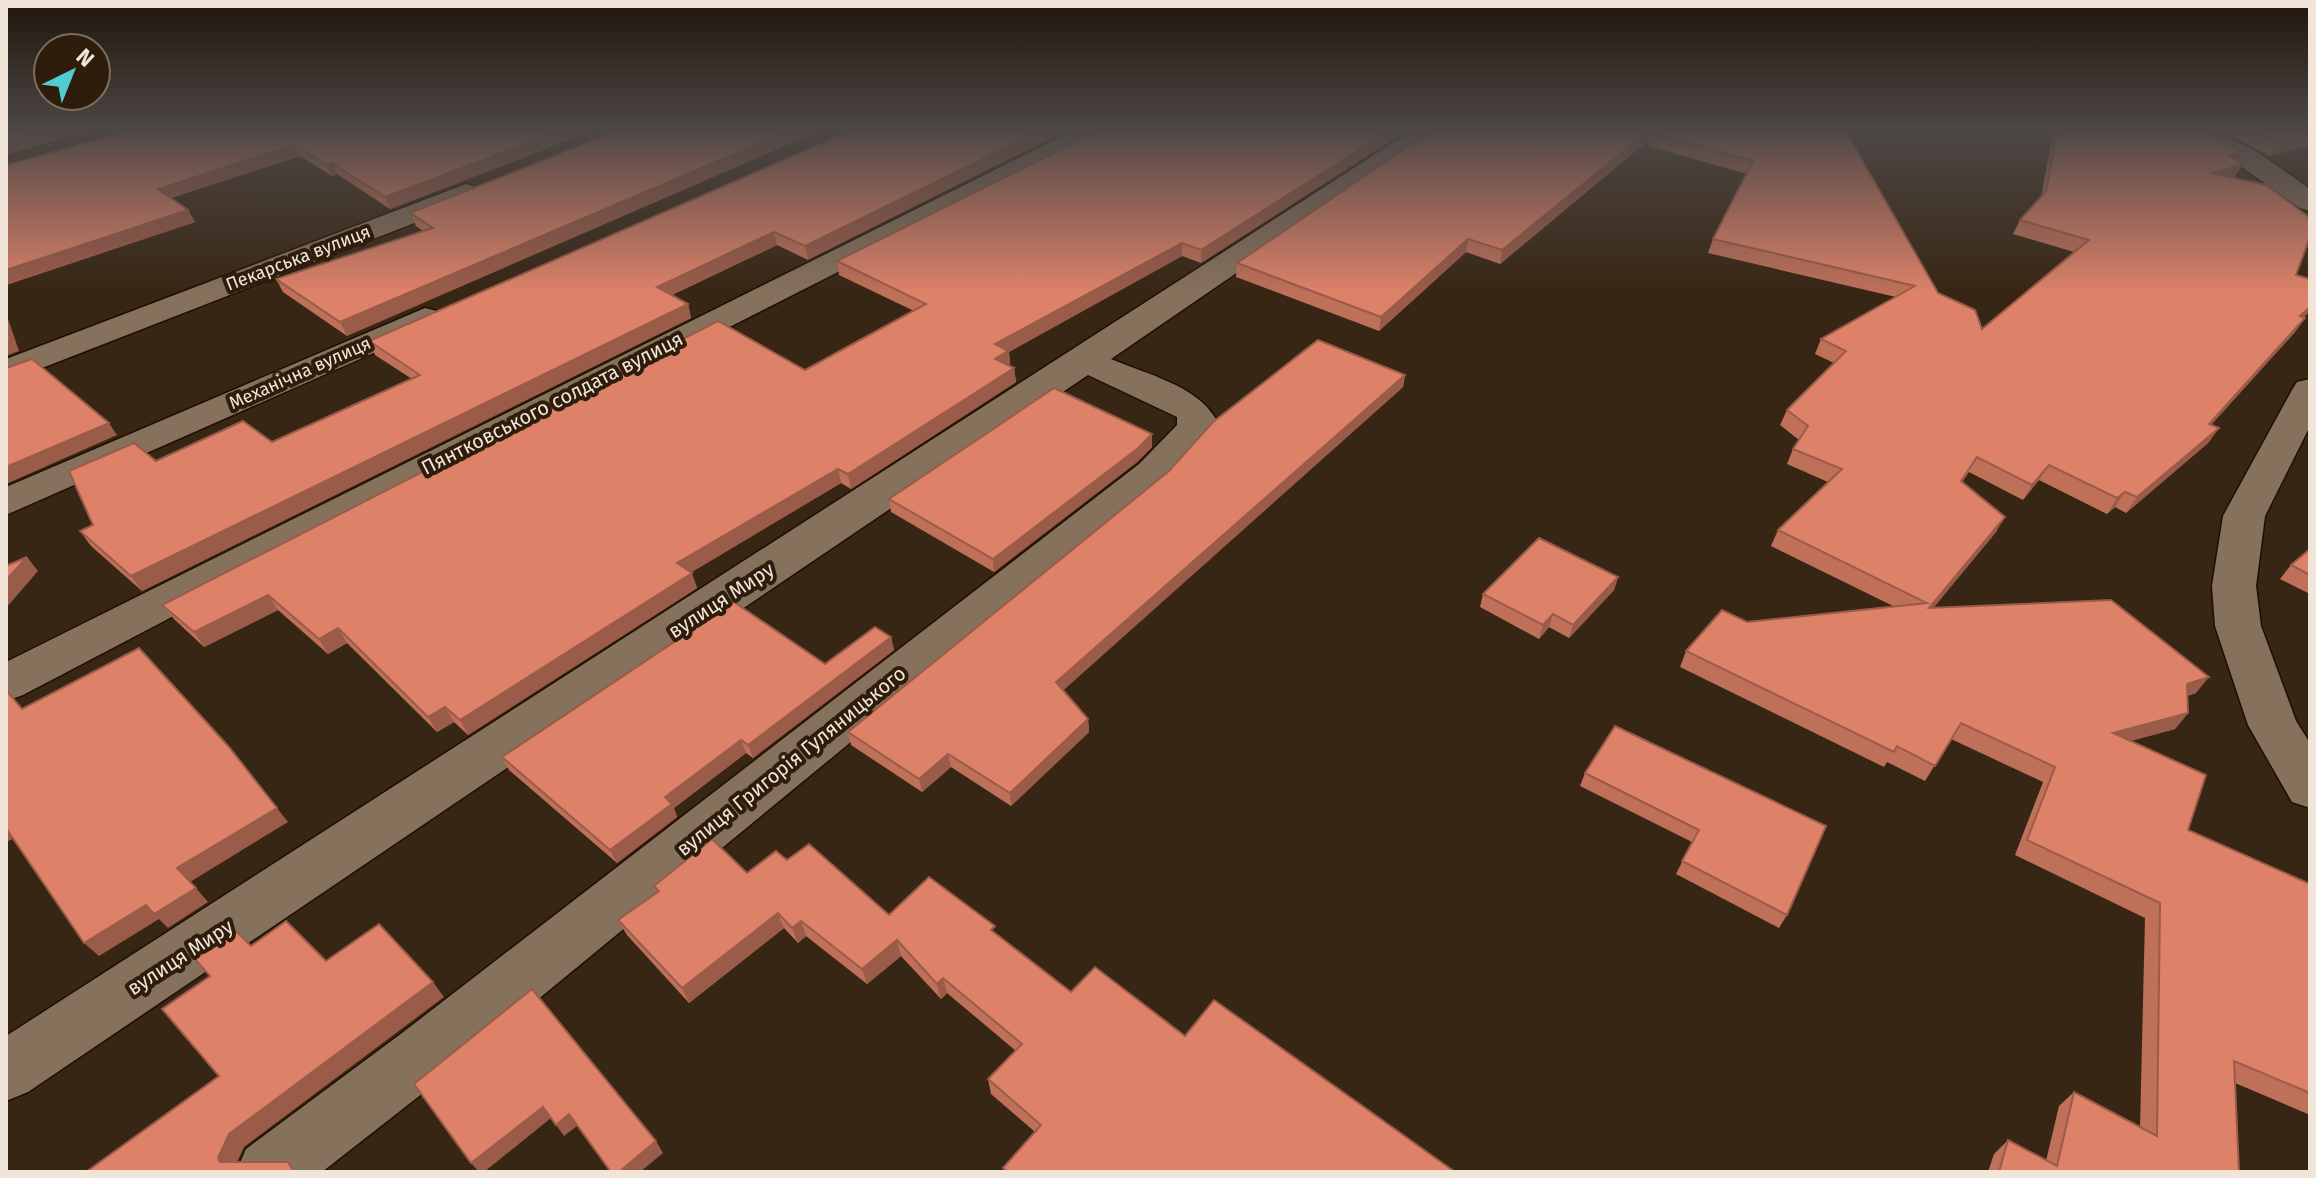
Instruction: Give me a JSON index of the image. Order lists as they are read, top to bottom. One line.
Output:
{"streets":{"street":["Пекарська вулиця","Механічна вулиця","Пянтковського солдата вулиця","вулиця Миру","вулиця Григорія Гуляницького"]},"crossings":[["вулиця Миру","вулиця Григорія Гуляницького"]],"north":"top right"}
